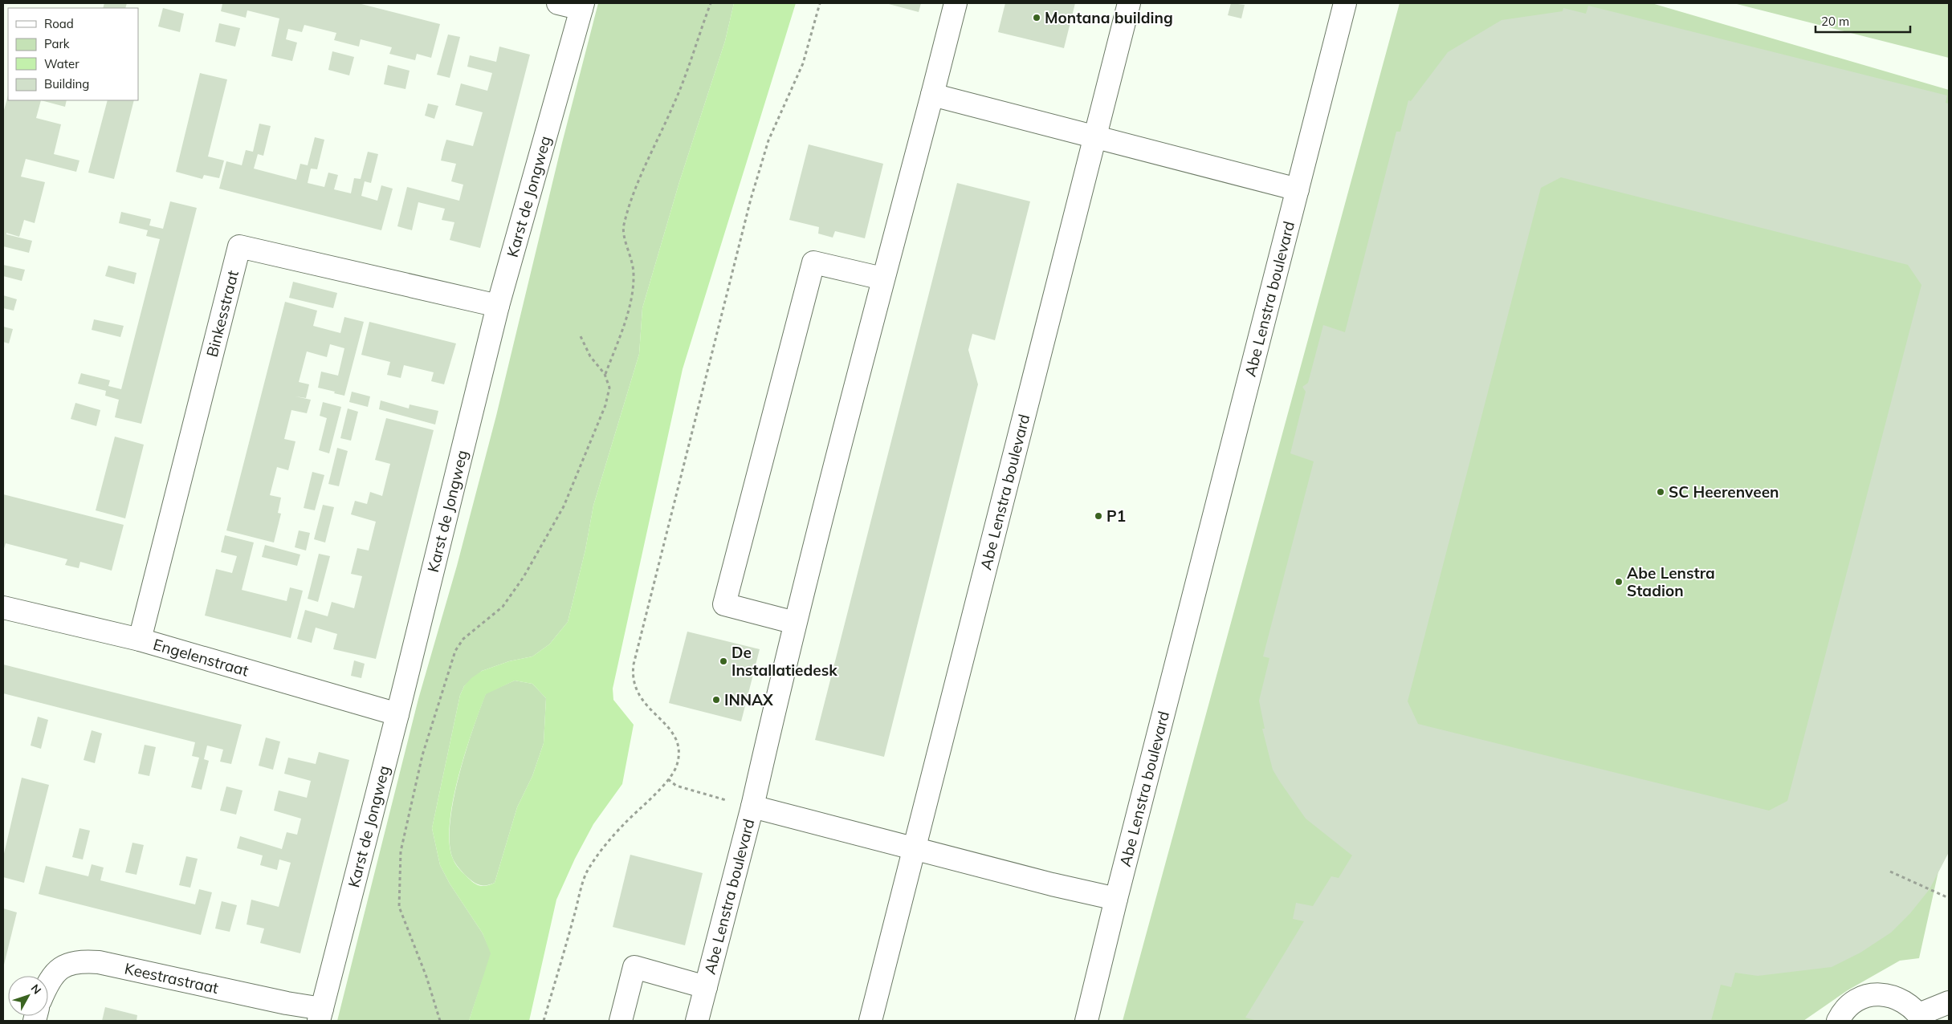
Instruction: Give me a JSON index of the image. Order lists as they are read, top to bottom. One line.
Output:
{"streets":{"street":["Karst de Jongweg","Abe Lenstra boulevard","Binkesstraat","Engelenstraat","Keestrastraat"]},"crossings":[["Karst de Jongweg","Binkesstraat"],["Karst de Jongweg","Engelenstraat"],["Karst de Jongweg","Keestrastraat"],["Binkesstraat","Engelenstraat"]],"places":["Montana building","SC Heerenveen","P1","Abe Lenstra Stadion","De Installatiedesk","INNAX"],"legend":["Road","Park","Water","Building"],"scale_bar":"20 m","north":"top right"}
